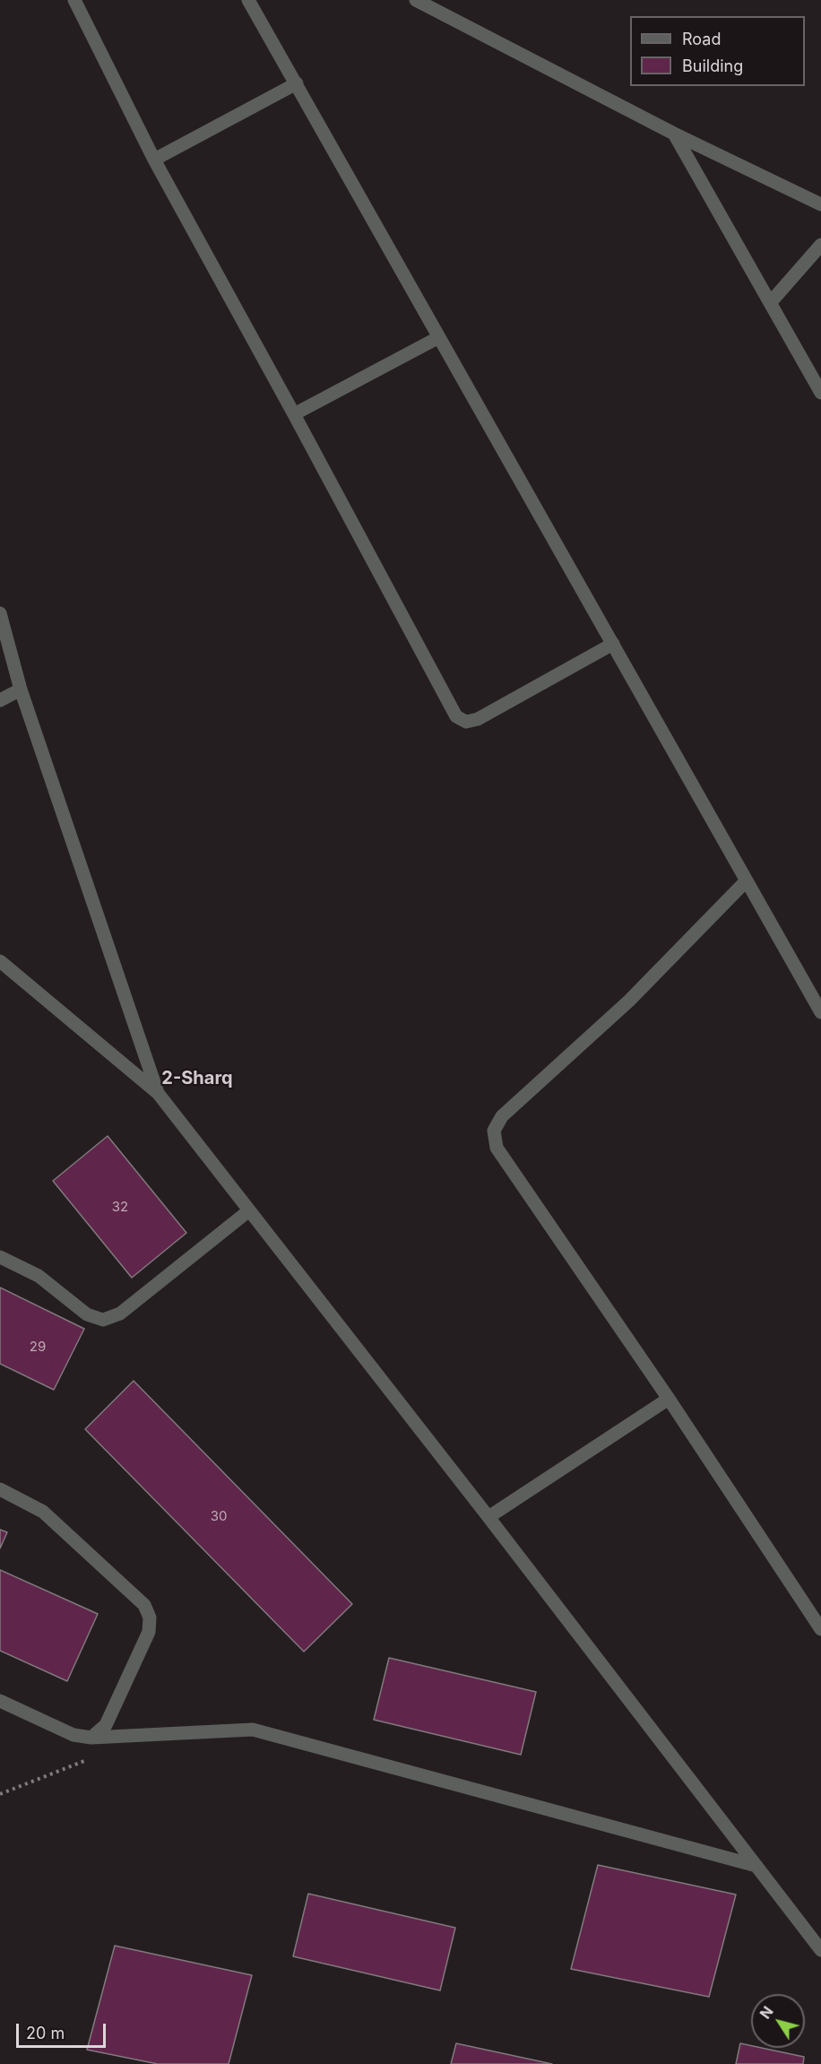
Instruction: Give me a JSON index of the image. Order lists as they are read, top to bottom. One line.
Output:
{"districts":["2-Sharq"],"house_numbers":["32","29","30"],"legend":["Road","Building"],"scale_bar":"20 m","north":"top left"}
